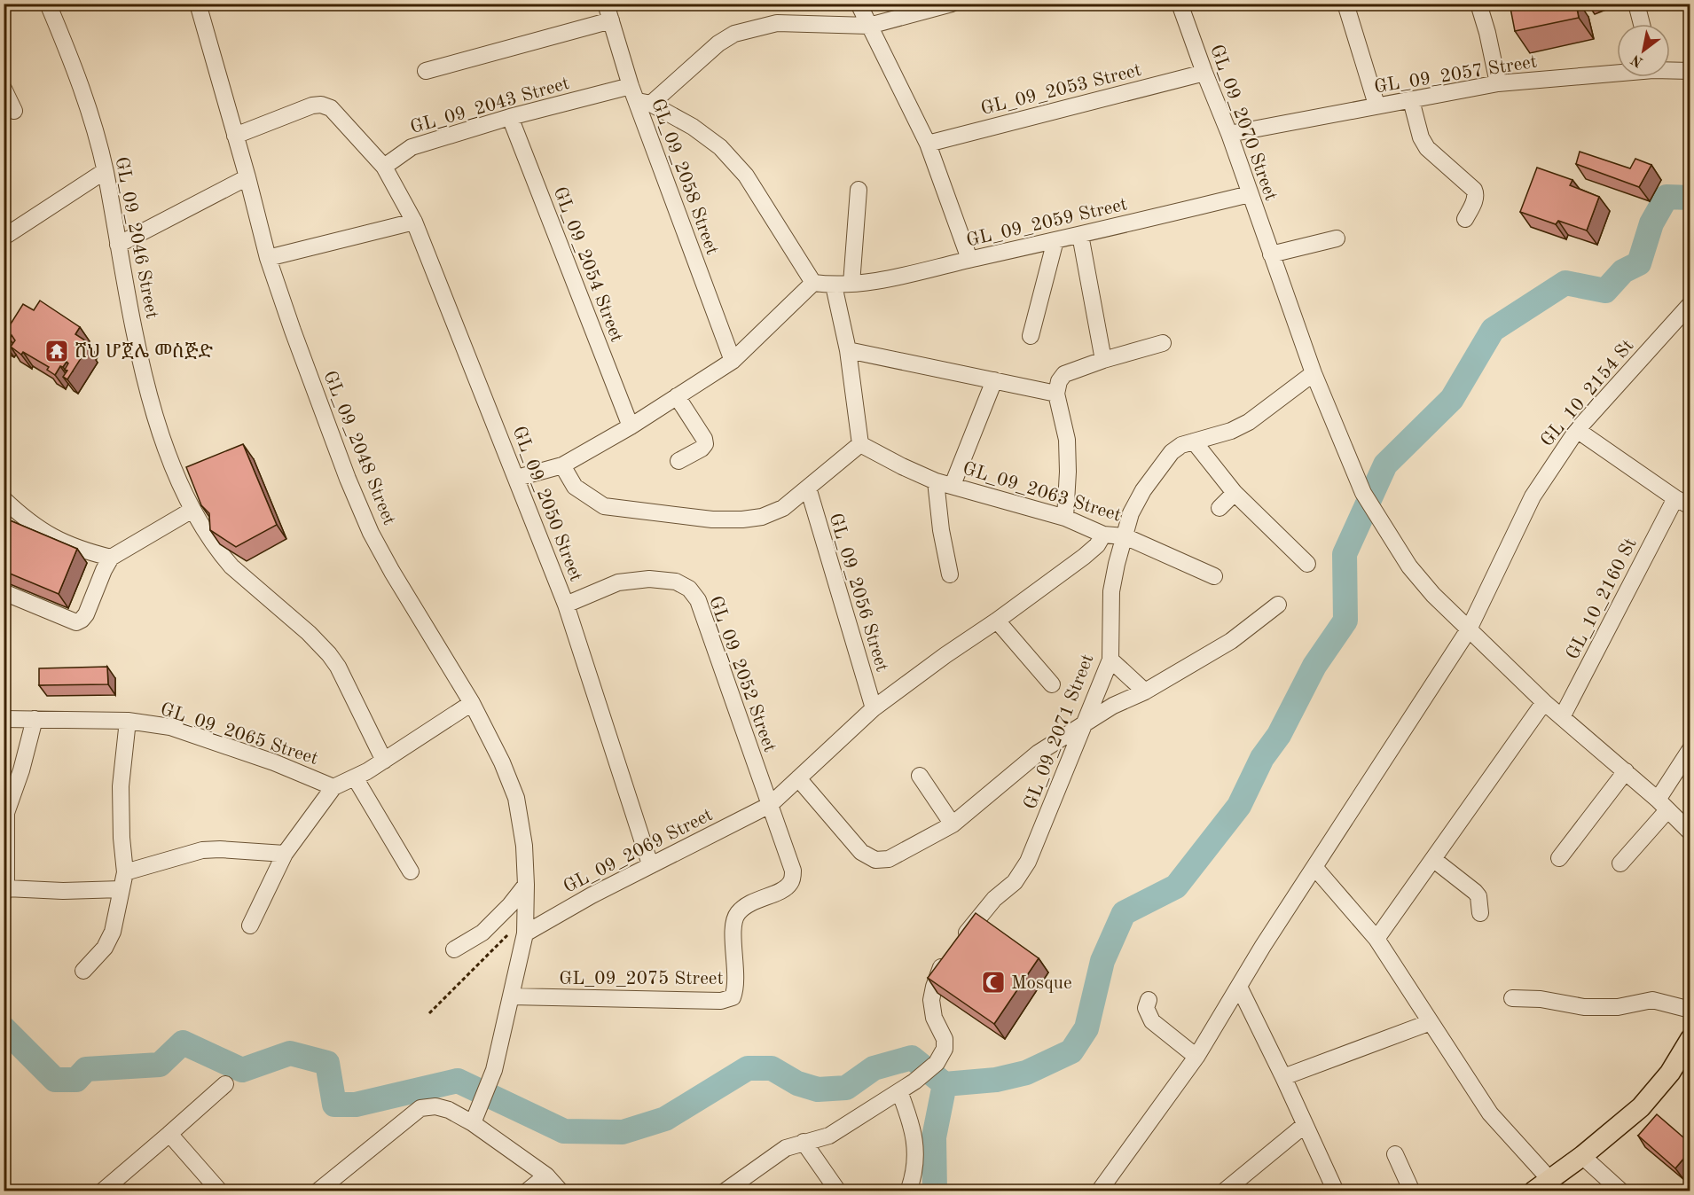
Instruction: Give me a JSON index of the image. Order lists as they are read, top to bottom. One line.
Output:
{"streets":{"street":["GL_09_2057 Street","GL_09_2053 Street","GL_09_2043 Street","GL_09_2070 Street","GL_09_2058 Street","GL_09_2059 Street","GL_09_2046 Street","GL_09_2054 Street","GL_10_2154 St","GL_09_2048 Street","GL_09_2063 Street","GL_09_2050 Street","GL_09_2056 Street","GL_10_2160 St","GL_09_2052 Street","GL_09_2071 Street","GL_09_2065 Street","GL_09_2069 Street","GL_09_2075 Street"]},"crossings":[["GL_09_2057 Street","GL_09_2070 Street"],["GL_09_2053 Street","GL_09_2070 Street"],["GL_09_2043 Street","GL_09_2058 Street"],["GL_09_2043 Street","GL_09_2054 Street"],["GL_09_2043 Street","GL_09_2050 Street"],["GL_09_2070 Street","GL_09_2059 Street"],["GL_09_2070 Street","GL_10_2154 St"],["GL_09_2070 Street","GL_10_2160 St"],["GL_09_2070 Street","GL_09_2071 Street"],["GL_09_2048 Street","GL_09_2069 Street"],["GL_09_2048 Street","GL_09_2075 Street"],["GL_09_2063 Street","GL_09_2071 Street"],["GL_09_2063 Street","GL_09_2069 Street"],["GL_09_2050 Street","GL_09_2052 Street"],["GL_09_2050 Street","GL_09_2069 Street"],["GL_09_2056 Street","GL_09_2069 Street"],["GL_09_2052 Street","GL_09_2069 Street"],["GL_09_2052 Street","GL_09_2075 Street"],["GL_09_2069 Street","GL_09_2075 Street"]],"places":{"temple":["ሸህ ሆጀሌ መስጅድ"],"mosque":["Mosque"]},"north":"bottom left"}
